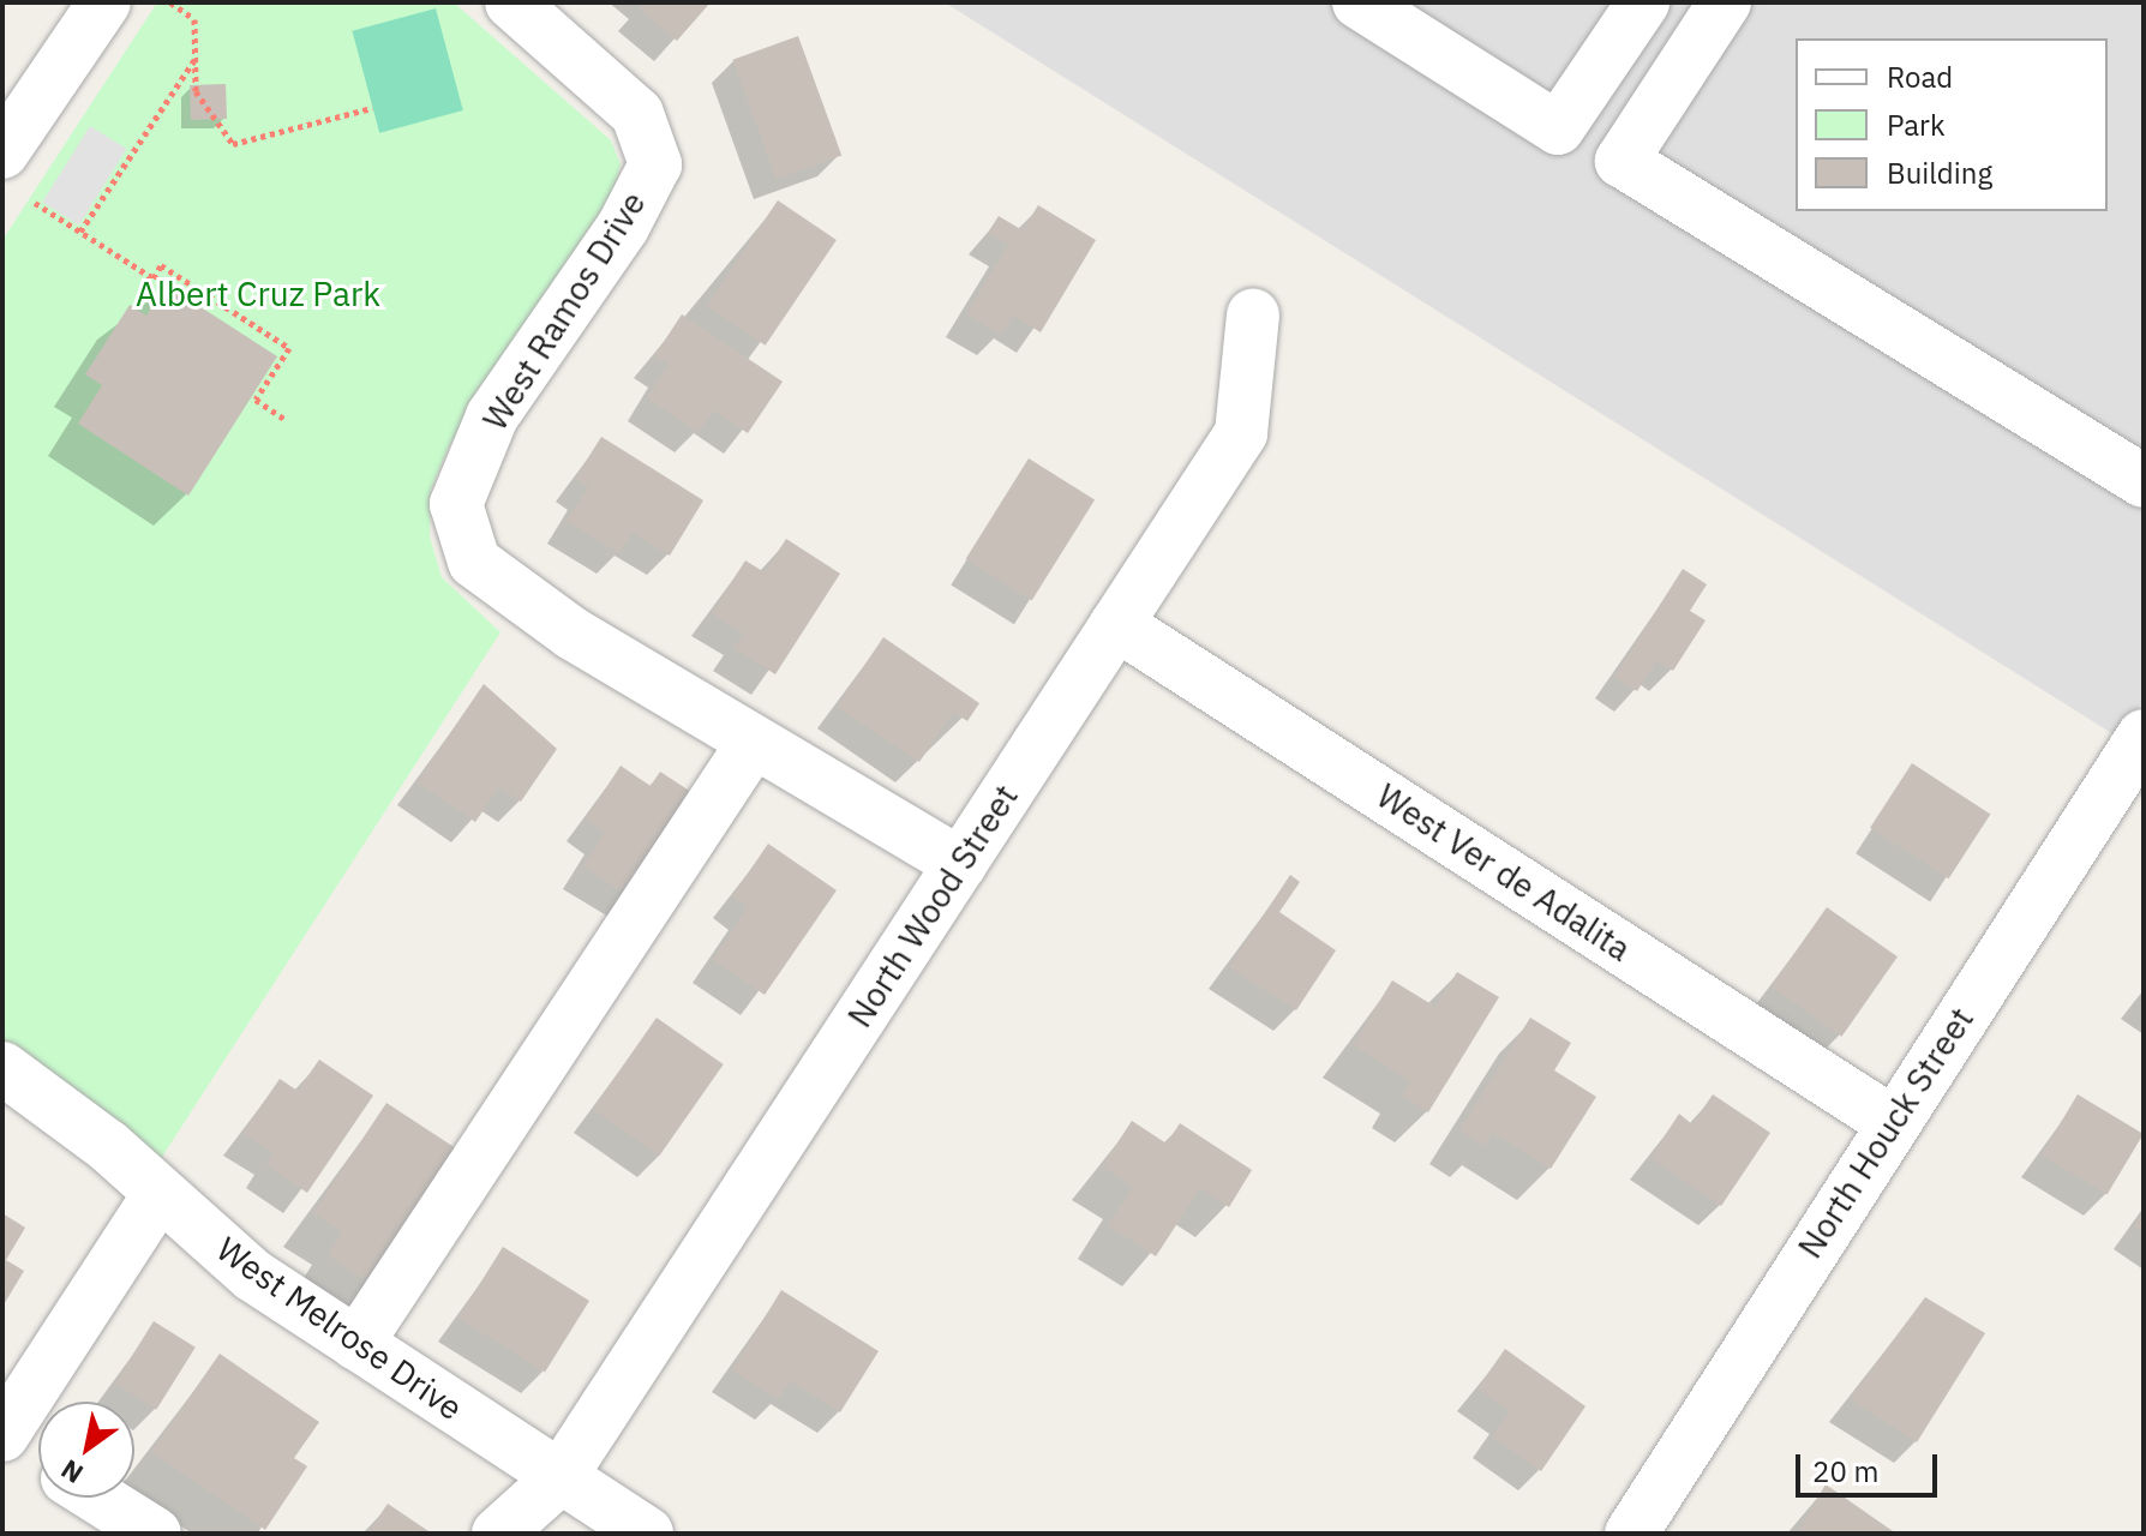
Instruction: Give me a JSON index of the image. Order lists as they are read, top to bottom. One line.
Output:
{"streets":{"street":["West Ramos Drive","West Ver de Adalita","North Wood Street","North Houck Street","West Melrose Drive"]},"crossings":[["West Ramos Drive","North Wood Street"],["West Ver de Adalita","North Wood Street"],["West Ver de Adalita","North Houck Street"],["North Wood Street","West Melrose Drive"]],"parks":["Albert Cruz Park"],"legend":["Road","Park","Building"],"scale_bar":"20 m","north":"bottom left"}
